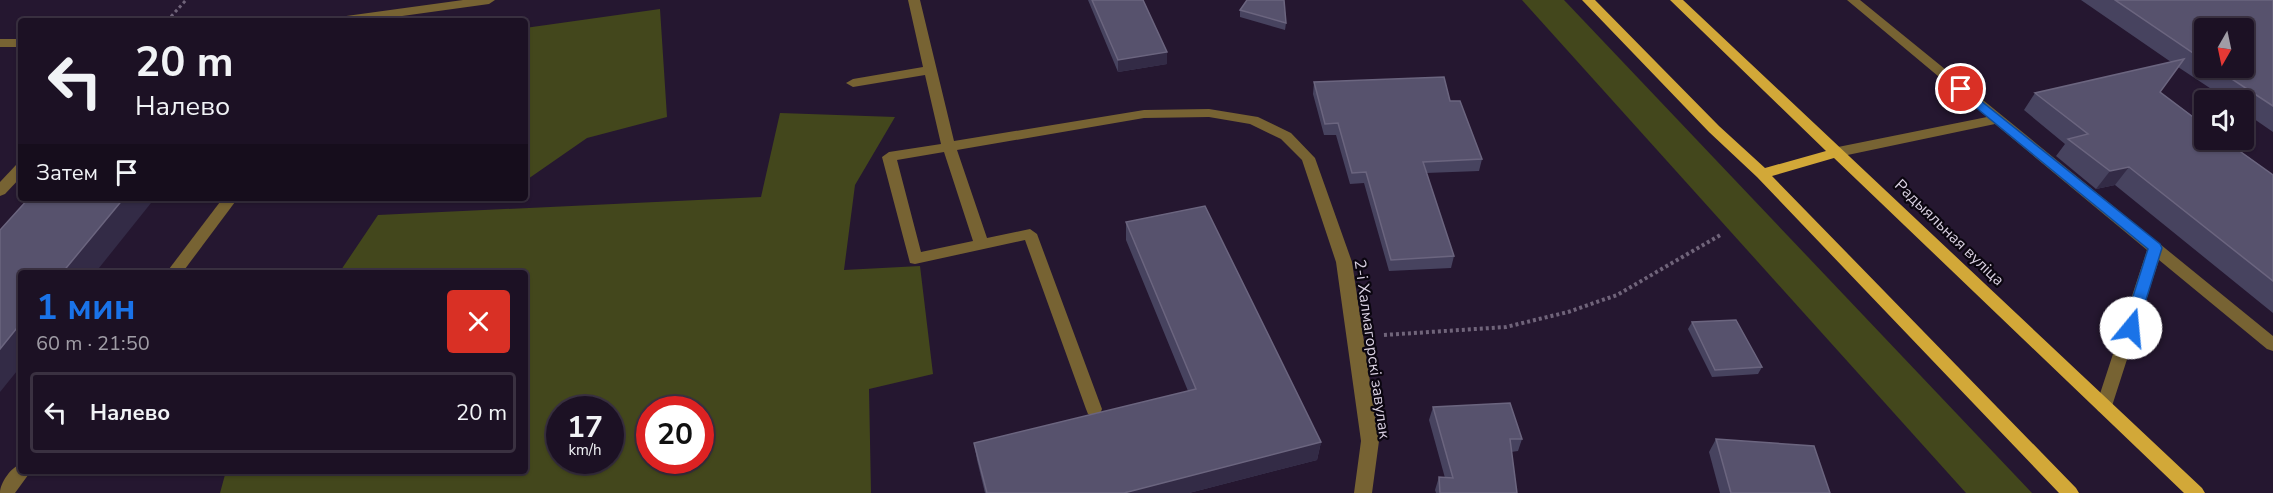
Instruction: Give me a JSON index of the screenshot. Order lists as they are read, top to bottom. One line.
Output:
{"streets":{"main road":["Радыяльная вуліца"],"street":["2-і Халмагорскі завулак"]},"north":"bottom","page":{"turn":["20 m","Налево"],"then":"Затем","heading":["1 мин","60 m · 21:50"],"list":[{"name":"Налево","value":"20 m"}],"speed":"17 km/h","limit":"20"}}
